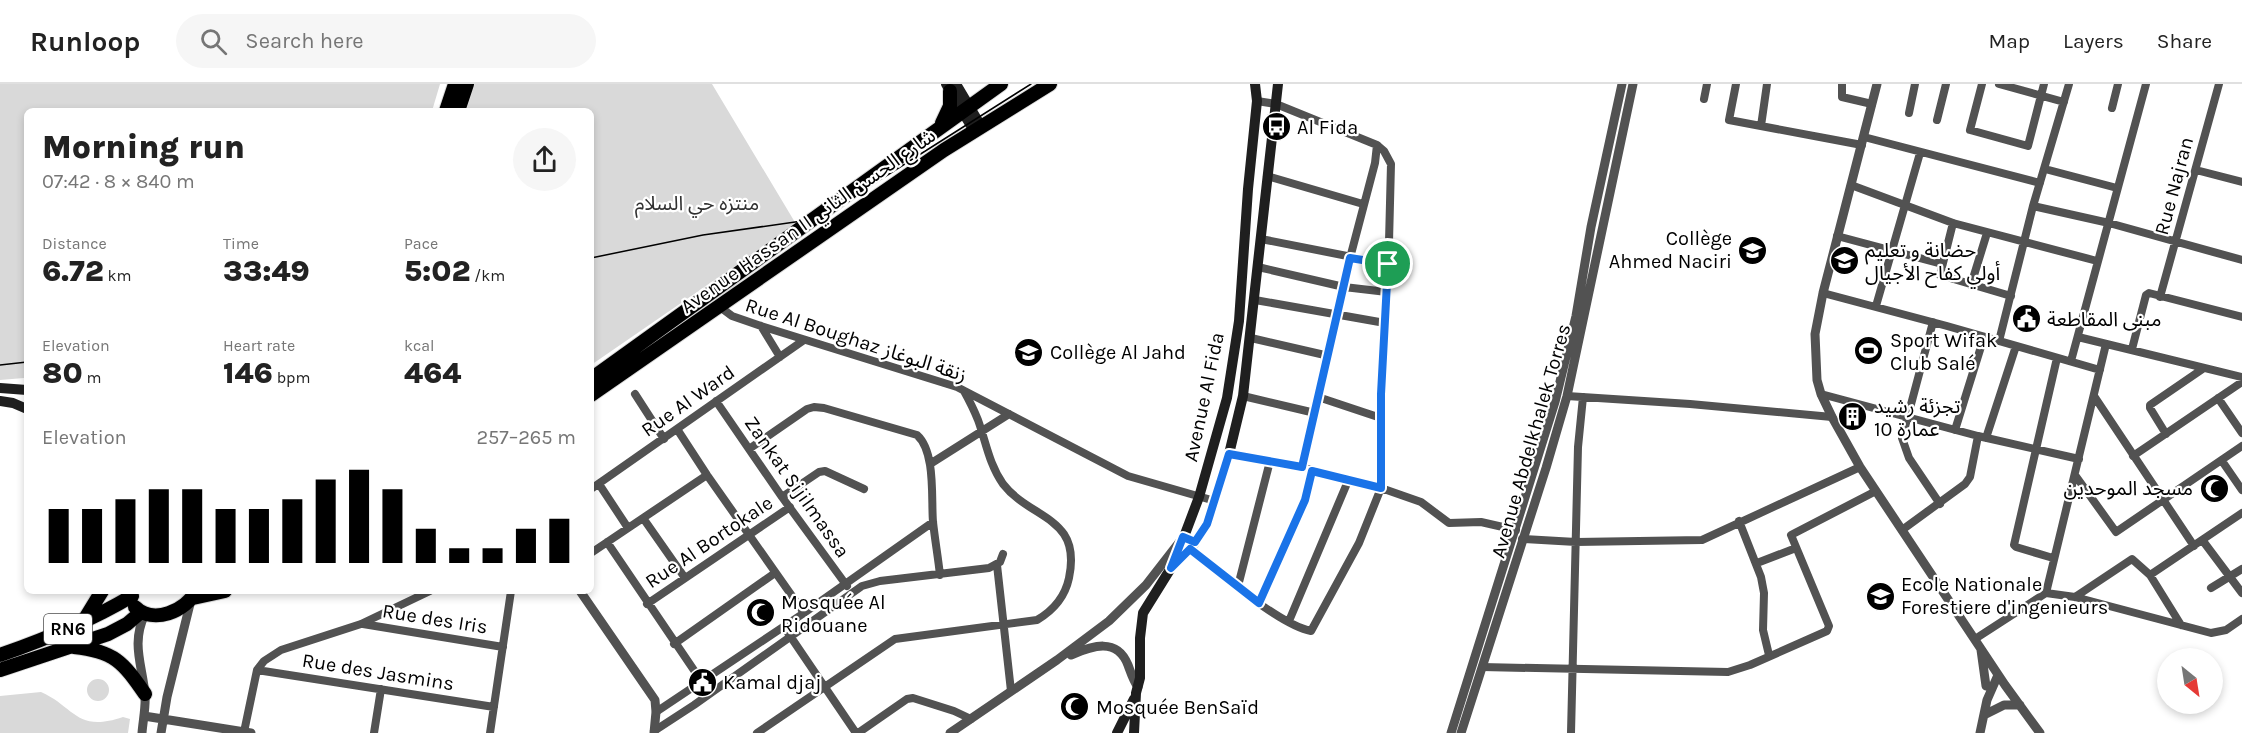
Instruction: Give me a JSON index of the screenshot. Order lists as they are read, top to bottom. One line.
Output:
{"streets":{"highway":["Avenue Hassan II شارع الحسن الثاني","RN6"],"main road":["Avenue Al Fida"],"street":["Rue Najran","Rue Al Boughaz زنقة البوغاز","Rue Al Ward","Avenue Abdelkhalek Torres","Zankat Sijilmassa","Rue Al Bortokale","Rue des Iris","Rue des Jasmins"]},"crossings":[["Avenue Hassan II شارع الحسن الثاني","Rue Al Boughaz زنقة البوغاز"],["Rue Al Boughaz زنقة البوغاز","Avenue Al Fida"],["Rue Al Boughaz زنقة البوغاز","Rue Al Ward"],["Rue Al Ward","Zankat Sijilmassa"],["Zankat Sijilmassa","Rue Al Bortokale"]],"parks":["منتزه حي السلام"],"places":{"bus stop":["Al Fida"],"school or university":["Collège Ahmed Naciri","حضانة و تعليم أولي كفاح الأجيال","Collège Al Jahd","Ecole Nationale Forestiere d'ingenieurs"],"public building":["مبنى المقاطعة","Kamal djaj"],"sports":["Sport Wifak Club Salé"],"building":["تجزئة رشيد عمارة 10"],"mosque":["مسجد الموحدين","Mosquée Al Ridouane","Mosquée BenSaïd"]},"north":"bottom right","page":{"header":"Runloop","search":"Search here","nav":["Map","Layers","Share"],"heading":["Morning run","07:42 · 8 × 840 m"],"stats":[["Distance","6.72 km"],["Time","33:49"],["Pace","5:02 /km"],["Elevation","80 m"],["Heart rate","146 bpm"],["kcal","464"]],"chart":["Elevation","257–265 m"]}}
